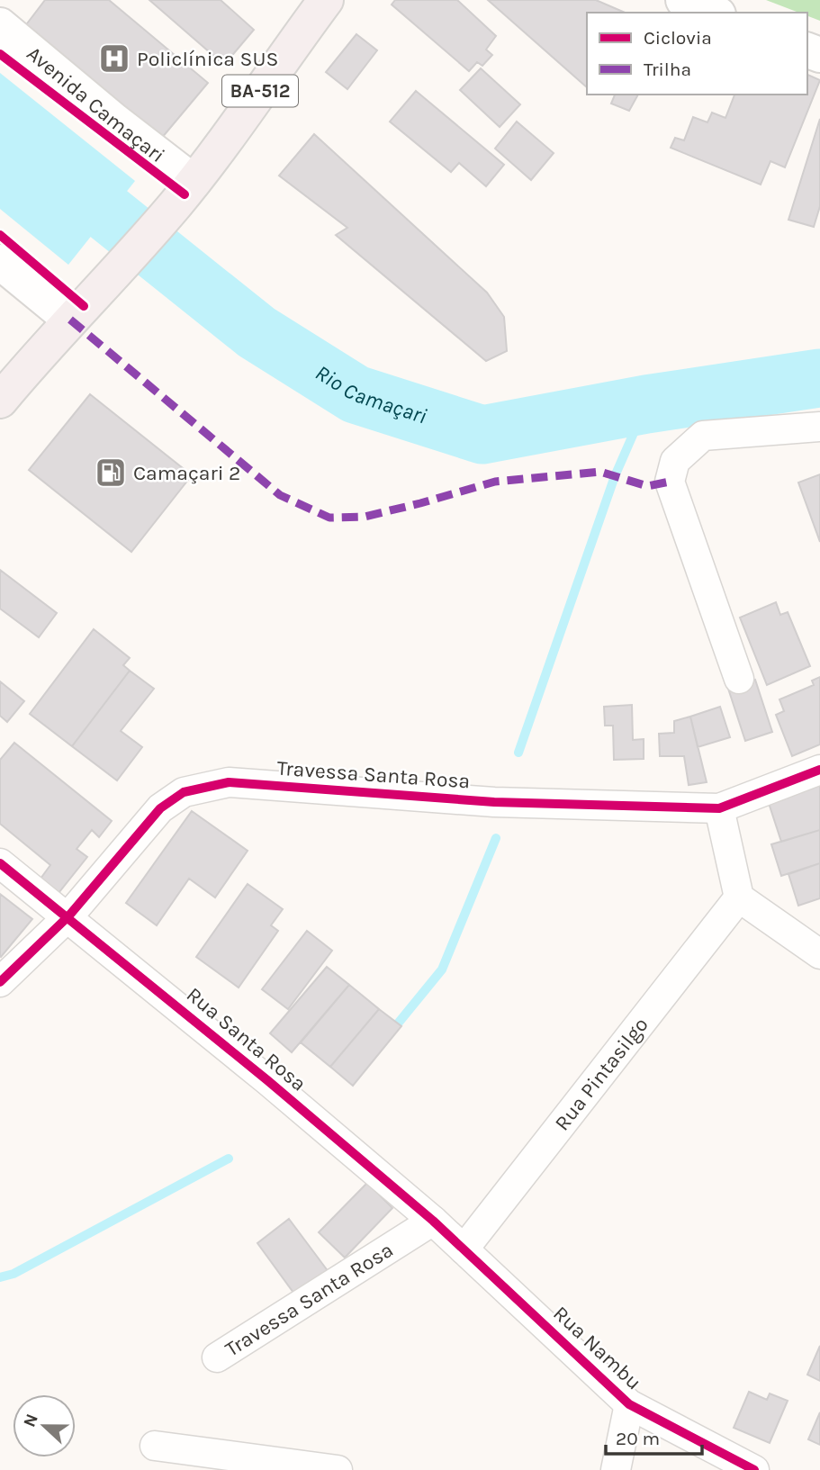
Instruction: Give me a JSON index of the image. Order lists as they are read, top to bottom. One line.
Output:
{"streets":{"main road":["BA-512"],"street":["Avenida Camaçari","Travessa Santa Rosa","Rua Santa Rosa","Rua Pintasilgo","Rua Nambu"]},"crossings":[["BA-512","Avenida Camaçari"],["Travessa Santa Rosa","Rua Santa Rosa"],["Rua Santa Rosa","Rua Pintasilgo"],["Rua Santa Rosa","Rua Nambu"],["Rua Pintasilgo","Rua Nambu"]],"water":["Rio Camaçari"],"places":{"hospital":["Policlínica SUS"],"fuel station":["Camaçari 2"]},"legend":["Ciclovia","Trilha"],"scale_bar":"20 m","north":"left"}
